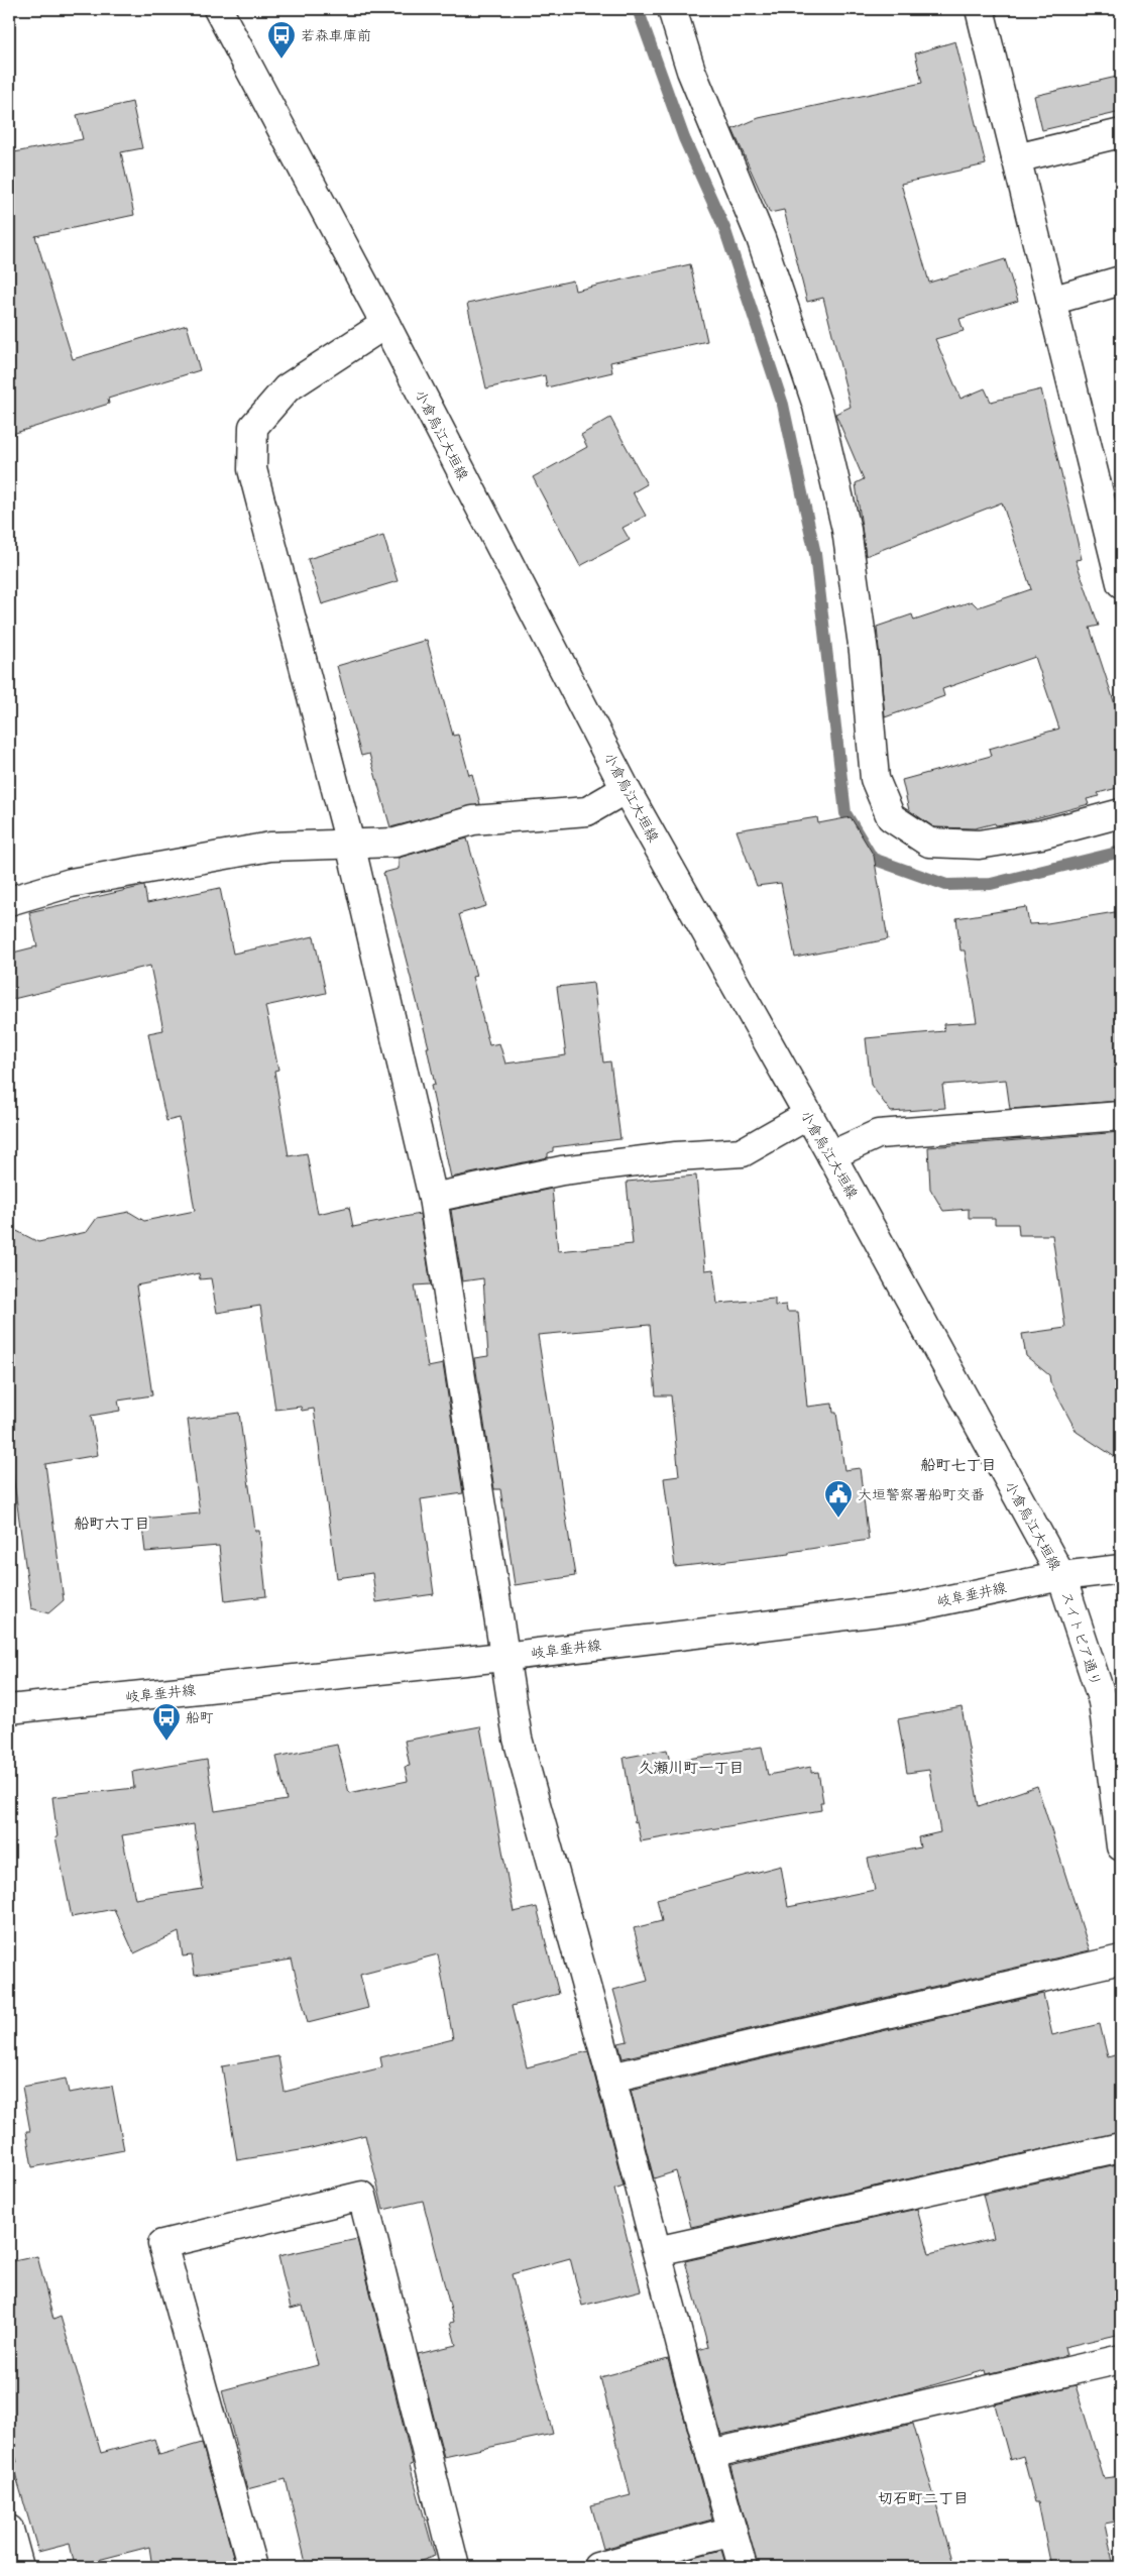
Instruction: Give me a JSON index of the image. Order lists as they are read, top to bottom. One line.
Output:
{"streets":{"street":["小倉烏江大垣線","岐阜垂井線","スイトピア通り"]},"crossings":[["小倉烏江大垣線","岐阜垂井線"],["小倉烏江大垣線","スイトピア通り"],["岐阜垂井線","スイトピア通り"]],"districts":["船町七丁目","船町六丁目","久瀬川町一丁目","切石町二丁目"],"places":{"bus stop":["若森車庫前","船町"],"public building":["大垣警察署船町交番"]}}
